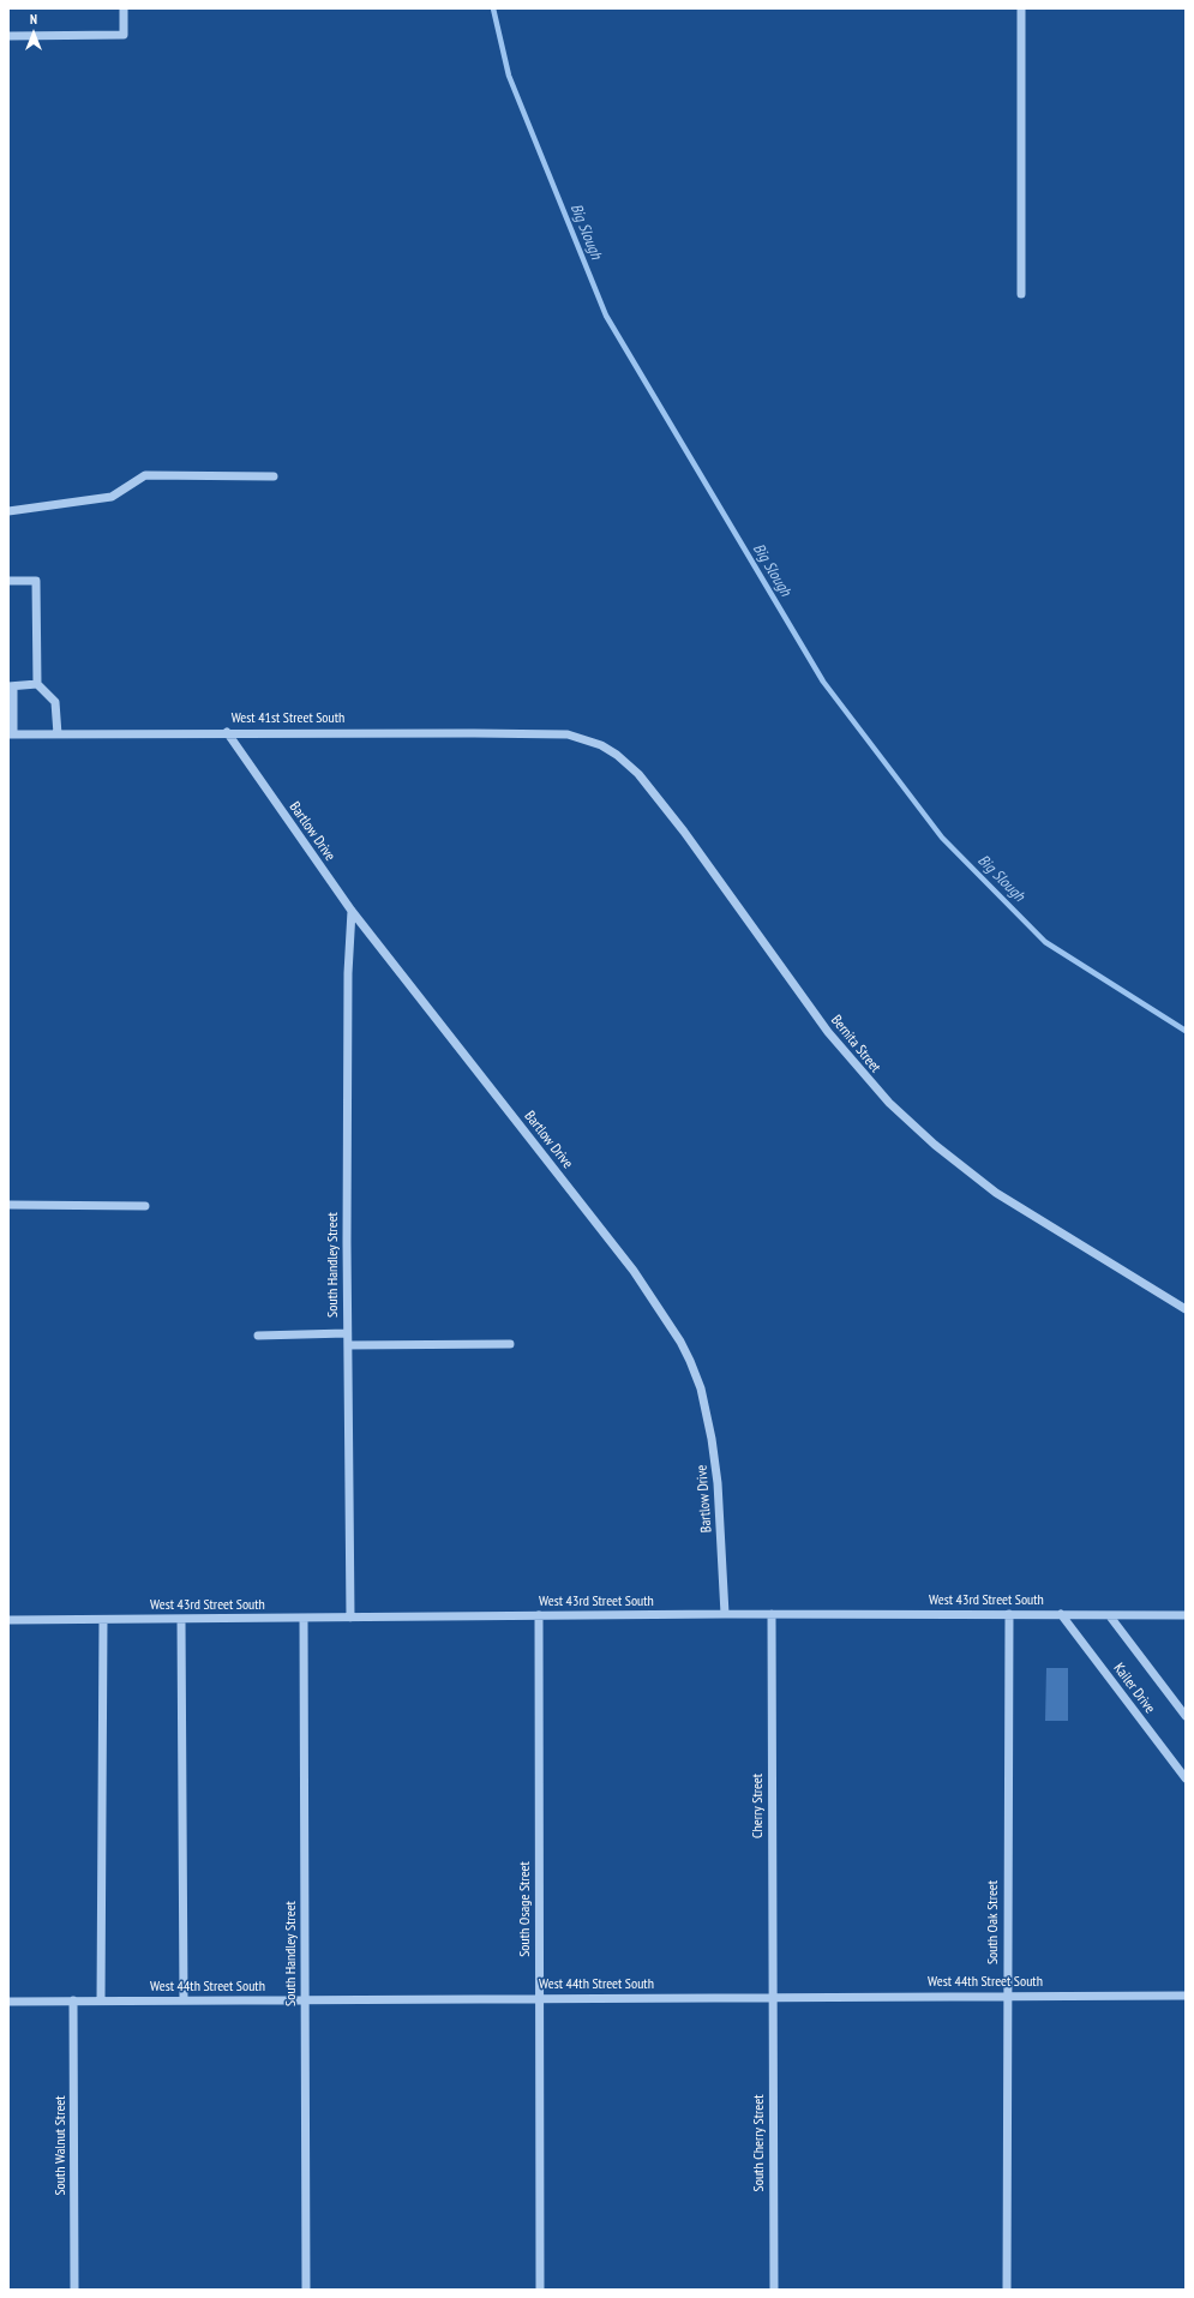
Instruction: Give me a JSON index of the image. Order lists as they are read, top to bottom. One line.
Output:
{"streets":{"street":["West 41st Street South","Bartlow Drive","Bernita Street","South Handley Street","West 43rd Street South","Kailer Drive","Cherry Street","South Osage Street","South Oak Street","West 44th Street South","South Cherry Street","South Walnut Street"]},"crossings":[["West 41st Street South","Bartlow Drive"],["West 41st Street South","Bernita Street"],["Bartlow Drive","South Handley Street"],["Bartlow Drive","West 43rd Street South"],["South Handley Street","West 43rd Street South"],["South Handley Street","West 44th Street South"],["West 43rd Street South","Kailer Drive"],["West 43rd Street South","Cherry Street"],["West 43rd Street South","South Osage Street"],["West 43rd Street South","South Oak Street"],["Cherry Street","West 44th Street South"],["Cherry Street","South Cherry Street"],["South Osage Street","West 44th Street South"],["South Oak Street","West 44th Street South"],["West 44th Street South","South Cherry Street"],["West 44th Street South","South Walnut Street"]],"water":["Big Slough"],"north":"top"}
